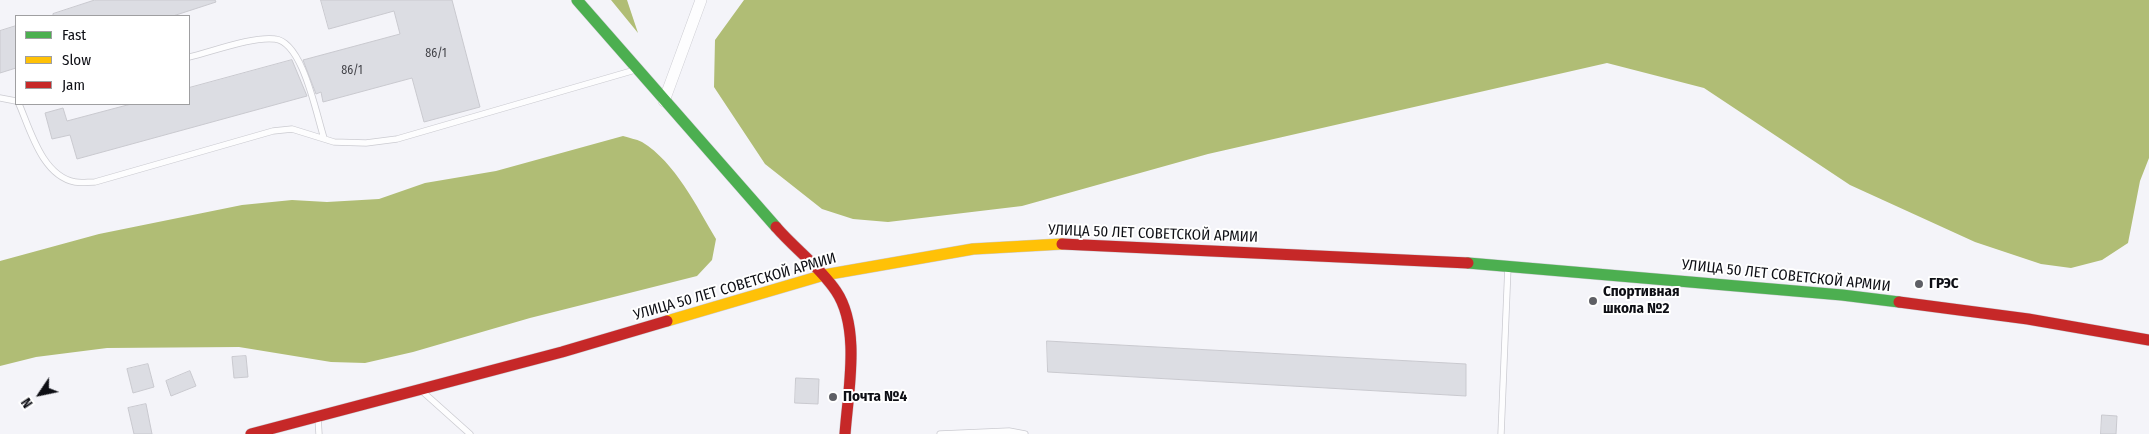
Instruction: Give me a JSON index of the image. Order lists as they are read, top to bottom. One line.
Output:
{"streets":{"main road":["УЛИЦА 50 ЛЕТ СОВЕТСКОЙ АРМИИ"]},"places":["ГРЭС","Спортивная школа №2","Почта №4"],"house_numbers":["86/1","86/1"],"legend":["Fast","Slow","Jam"],"north":"bottom left"}
